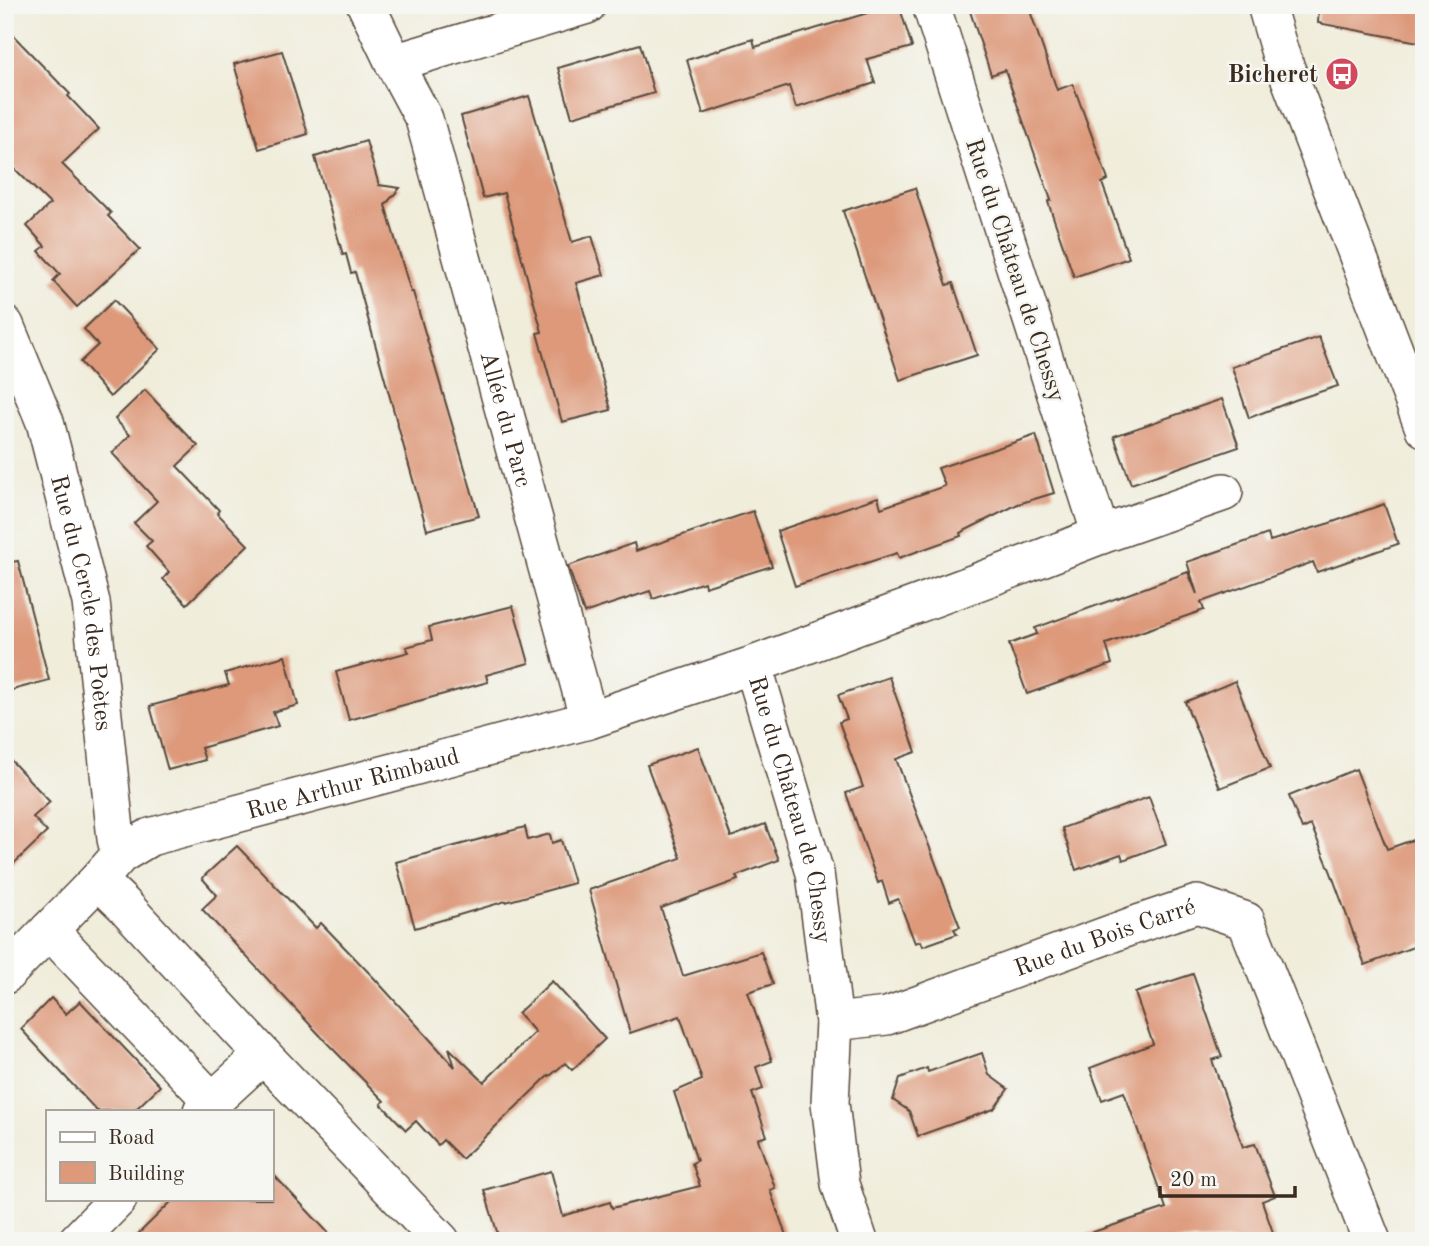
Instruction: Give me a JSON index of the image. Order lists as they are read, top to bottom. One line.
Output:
{"streets":{"street":["Rue du Château de Chessy","Allée du Parc","Rue du Cercle des Poètes","Rue Arthur Rimbaud","Rue du Bois Carré"]},"crossings":[["Rue du Château de Chessy","Rue Arthur Rimbaud"],["Rue du Château de Chessy","Rue du Bois Carré"],["Allée du Parc","Rue Arthur Rimbaud"],["Rue du Cercle des Poètes","Rue Arthur Rimbaud"]],"places":{"bus stop":["Bicheret"]},"legend":["Road","Building"],"scale_bar":"20 m"}
